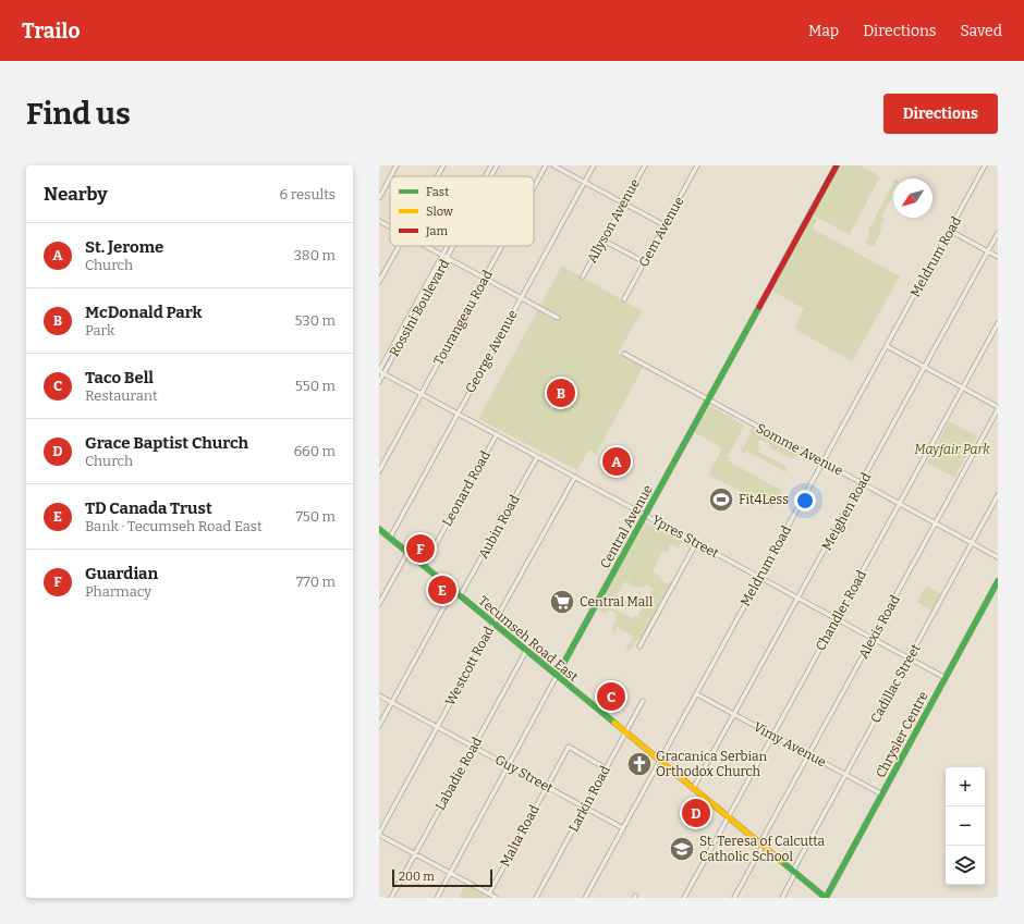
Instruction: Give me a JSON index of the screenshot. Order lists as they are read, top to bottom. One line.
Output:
{"streets":{"street":["Allyson Avenue","Gem Avenue","Meldrum Road","Rossini Boulevard","Tourangeau Road","George Avenue","Somme Avenue","Leonard Road","Meighen Road","Aubin Road","Central Avenue","Ypres Street","Chandler Road","Alexis Road","Tecumseh Road East","Westcott Road","Cadillac Street","Chrysler Centre","Vimy Avenue","Labadie Road","Guy Street","Larkin Road","Malta Road"]},"crossings":[["Meldrum Road","Somme Avenue"],["Meldrum Road","Ypres Street"],["Meldrum Road","Tecumseh Road East"],["Meldrum Road","Vimy Avenue"],["Meldrum Road","Guy Street"],["Rossini Boulevard","Ypres Street"],["Tourangeau Road","Ypres Street"],["George Avenue","Ypres Street"],["George Avenue","Tecumseh Road East"],["Somme Avenue","Meighen Road"],["Somme Avenue","Central Avenue"],["Somme Avenue","Chandler Road"],["Somme Avenue","Alexis Road"],["Somme Avenue","Cadillac Street"],["Leonard Road","Ypres Street"],["Leonard Road","Tecumseh Road East"],["Meighen Road","Ypres Street"],["Meighen Road","Tecumseh Road East"],["Meighen Road","Vimy Avenue"],["Aubin Road","Ypres Street"],["Aubin Road","Tecumseh Road East"],["Central Avenue","Ypres Street"],["Central Avenue","Tecumseh Road East"],["Central Avenue","Guy Street"],["Ypres Street","Chandler Road"],["Ypres Street","Alexis Road"],["Ypres Street","Westcott Road"],["Ypres Street","Cadillac Street"],["Ypres Street","Chrysler Centre"],["Chandler Road","Tecumseh Road East"],["Chandler Road","Vimy Avenue"],["Alexis Road","Tecumseh Road East"],["Alexis Road","Vimy Avenue"],["Tecumseh Road East","Westcott Road"],["Tecumseh Road East","Cadillac Street"],["Tecumseh Road East","Chrysler Centre"],["Tecumseh Road East","Labadie Road"],["Tecumseh Road East","Larkin Road"],["Westcott Road","Guy Street"],["Cadillac Street","Vimy Avenue"],["Chrysler Centre","Vimy Avenue"],["Labadie Road","Guy Street"],["Guy Street","Larkin Road"],["Guy Street","Malta Road"],["Larkin Road","Malta Road"]],"parks":["Mayfair Park"],"places":{"sports":["Fit4Less"],"supermarket":["Central Mall"],"church":["Gracanica Serbian Orthodox Church"],"school or university":["St. Teresa of Calcutta Catholic School"]},"legend":["Fast","Slow","Jam"],"scale_bar":"200 m","north":"bottom left","page":{"header":"Trailo","nav":["Map","Directions","Saved"],"buttons":"Directions","title":"Find us","heading":["Nearby","6 results"],"list":[{"mark":"A","name":"St. Jerome","note":"Church","value":"380 m"},{"mark":"B","name":"McDonald Park","note":"Park","value":"530 m"},{"mark":"C","name":"Taco Bell","note":"Restaurant","value":"550 m"},{"mark":"D","name":"Grace Baptist Church","note":"Church","value":"660 m"},{"mark":"E","name":"TD Canada Trust","note":"Bank · Tecumseh Road East","value":"750 m"},{"mark":"F","name":"Guardian","note":"Pharmacy","value":"770 m"}],"pins":["B","A","F","E","C","D"],"map_buttons":["+","−"],"scale":"200 m"}}
